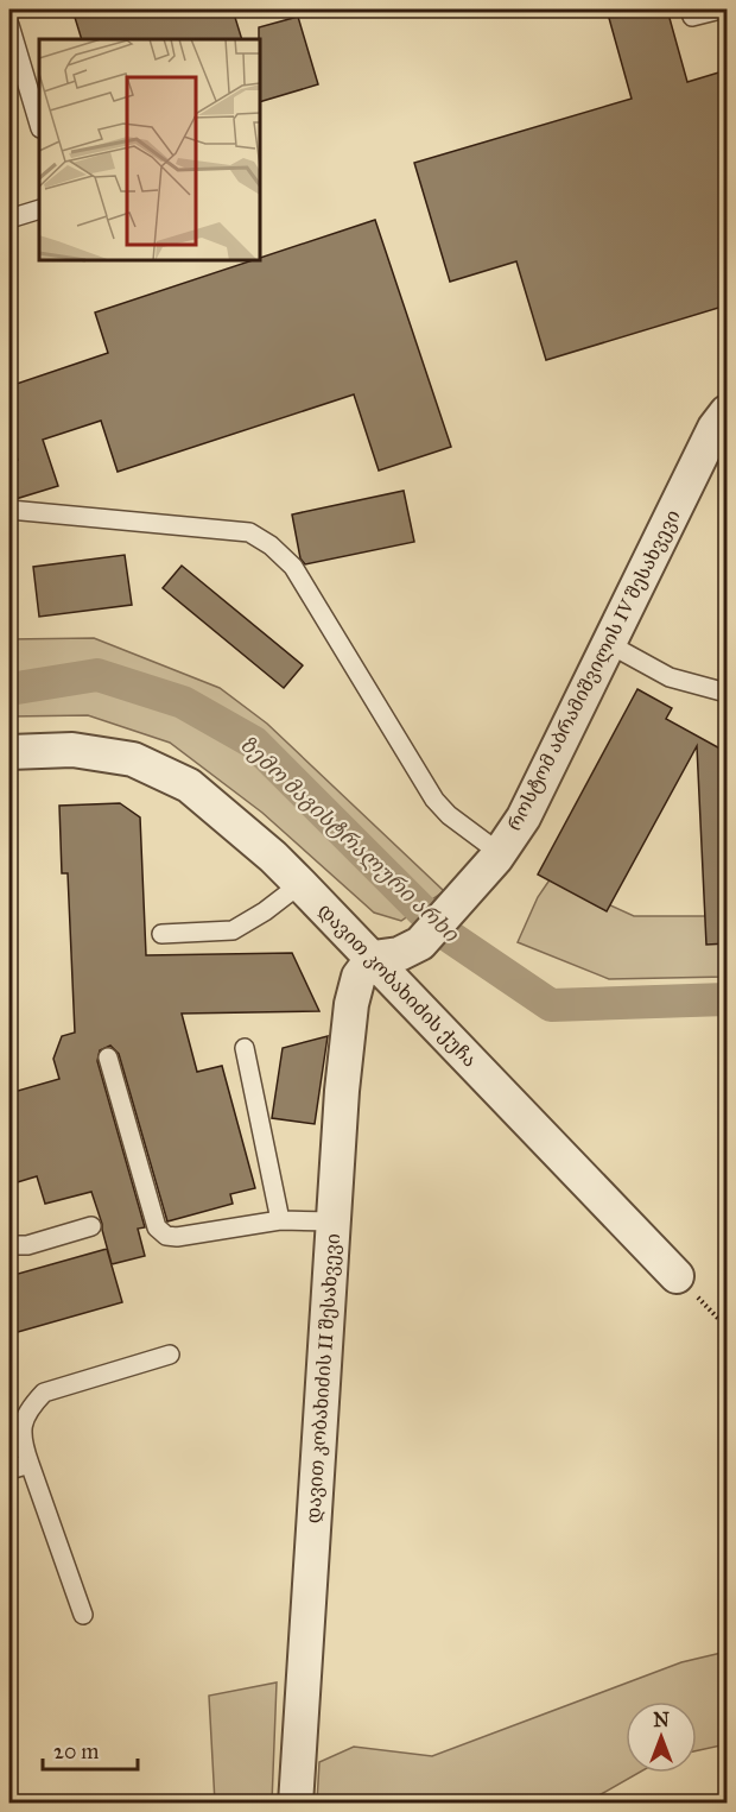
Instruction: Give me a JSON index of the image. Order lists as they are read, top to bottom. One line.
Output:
{"streets":{"street":["როსტომ აბრამიშვილის IV შესახვევი","დავით კობახიძის ქუჩა","დავით კობახიძის II შესახვევი"]},"crossings":[["როსტომ აბრამიშვილის IV შესახვევი","დავით კობახიძის ქუჩა"],["როსტომ აბრამიშვილის IV შესახვევი","დავით კობახიძის II შესახვევი"],["დავით კობახიძის ქუჩა","დავით კობახიძის II შესახვევი"]],"water":["ზემო მაგისტრალური არხი"],"scale_bar":"20 m","north":"top"}
